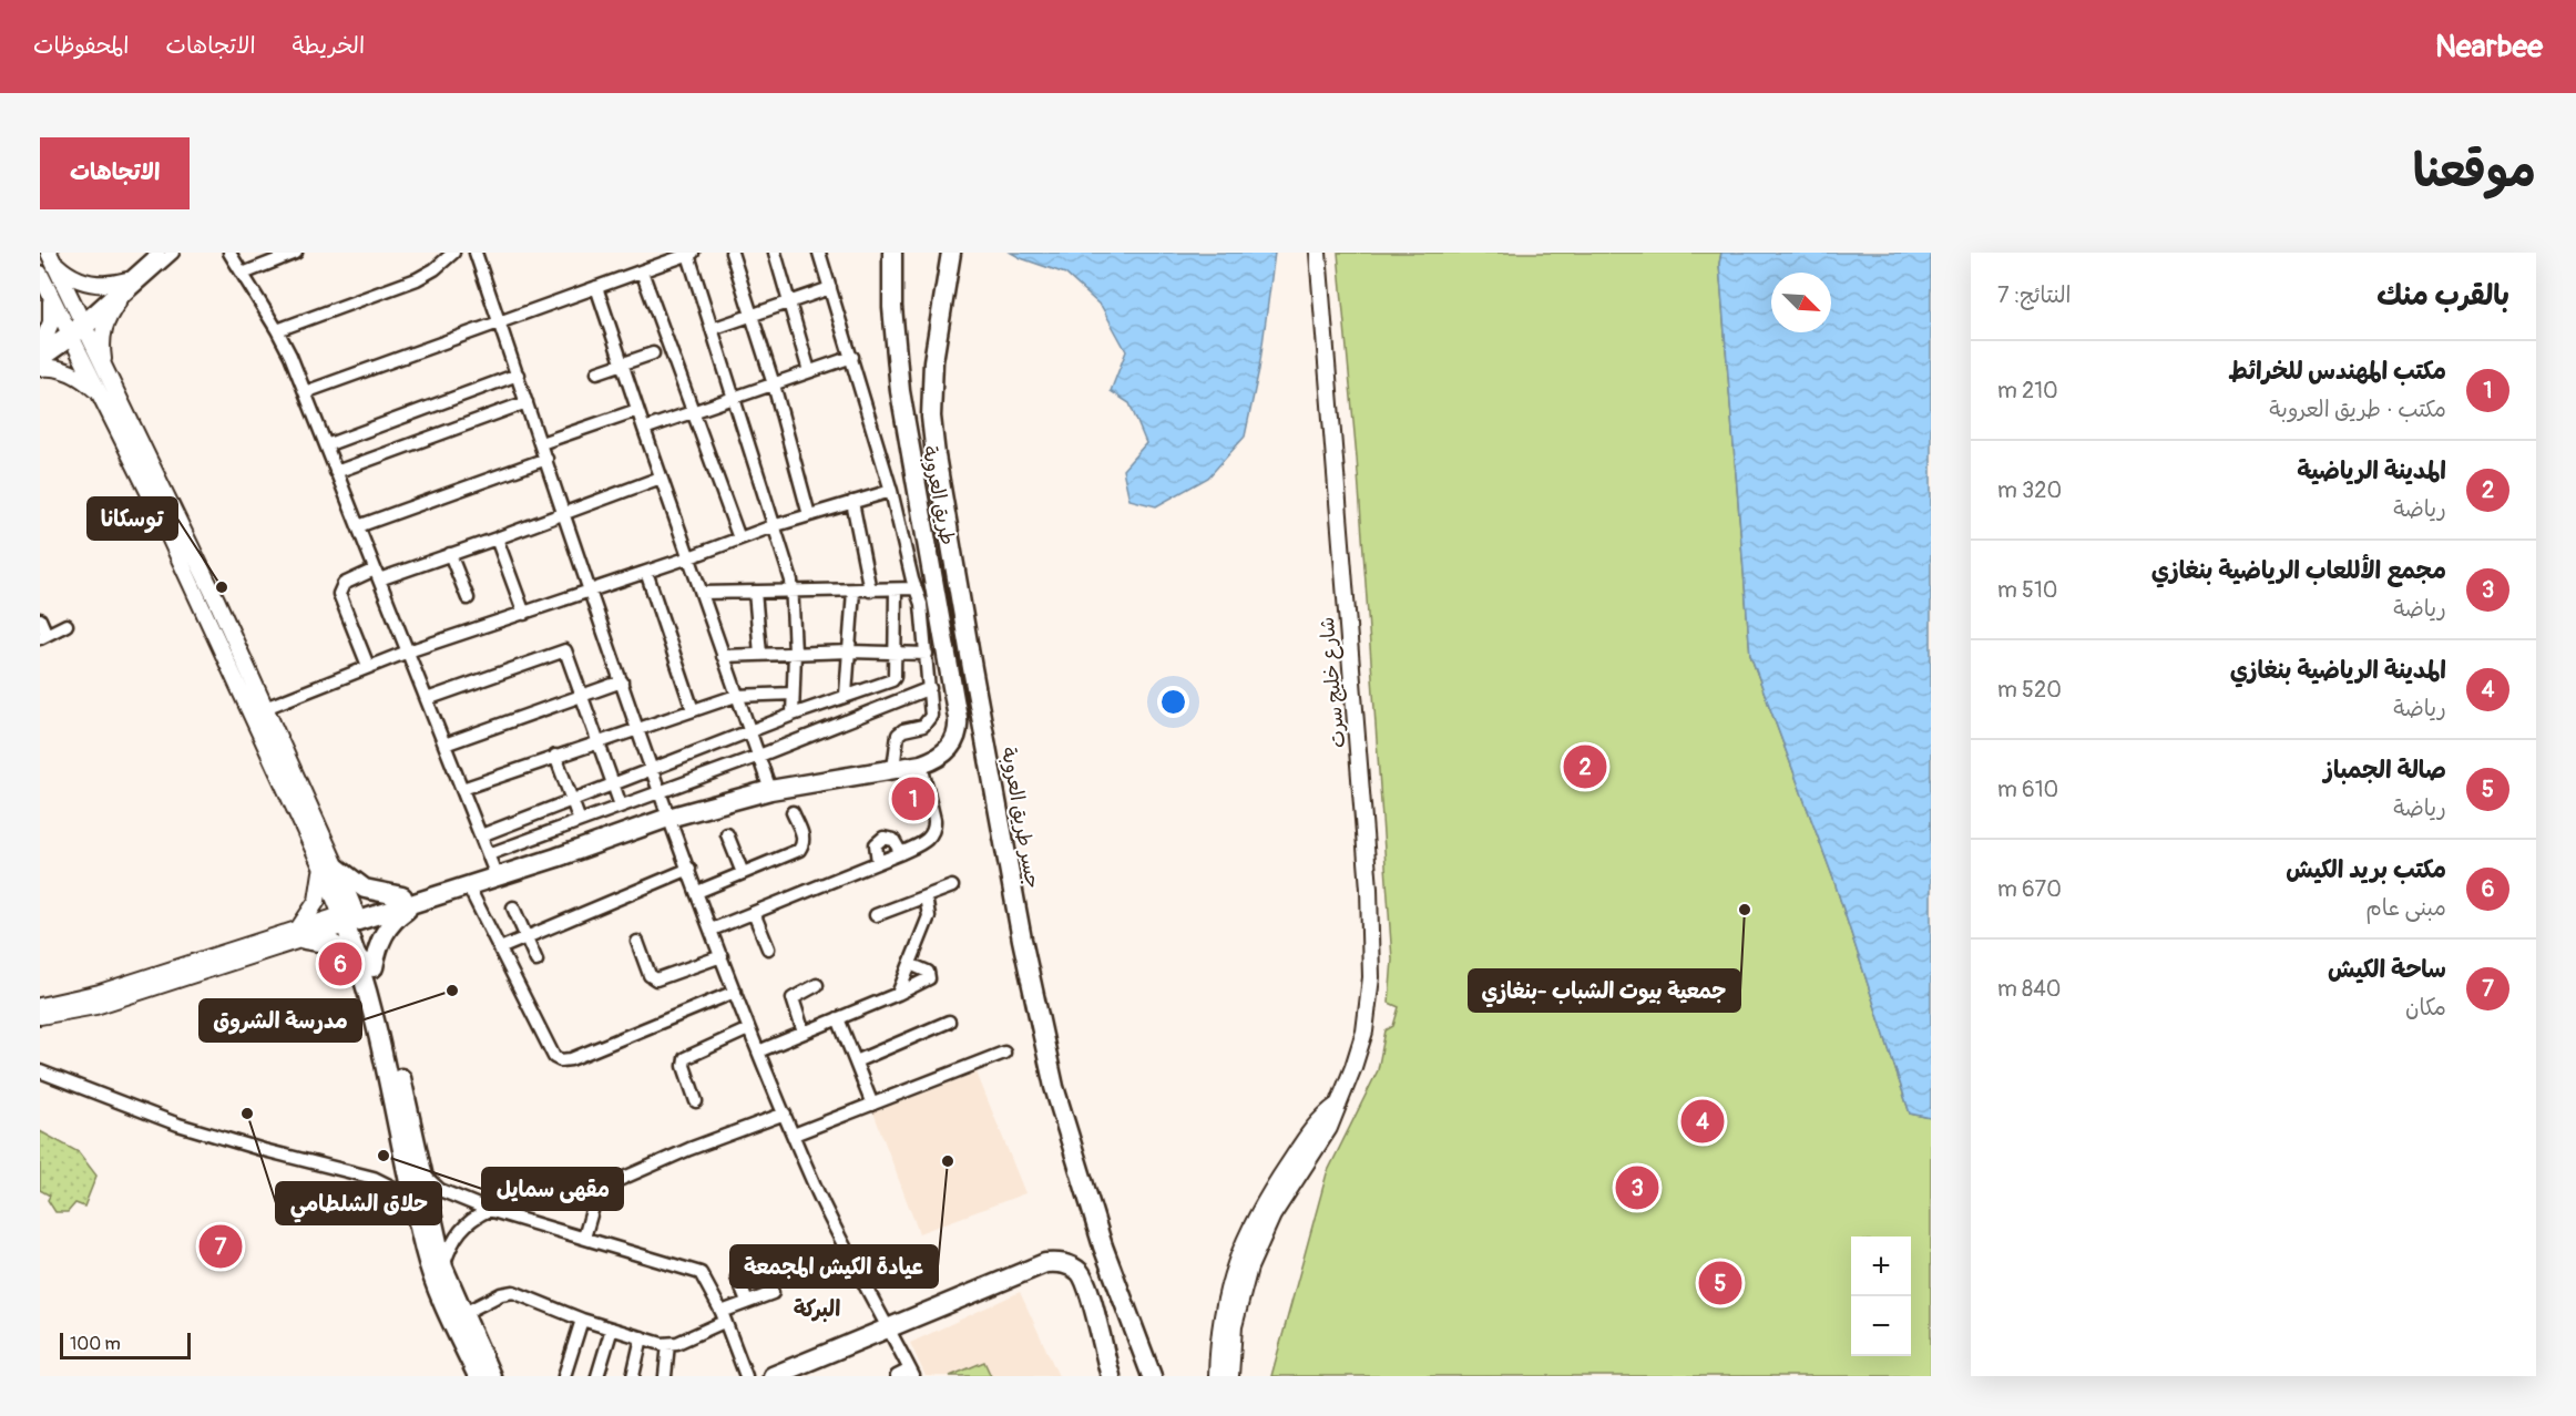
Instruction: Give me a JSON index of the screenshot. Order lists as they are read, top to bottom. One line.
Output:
{"streets":{"highway":["طريق العروبة","جسر طريق العروبة"],"main road":["شارع خليج سرت"]},"districts":["البركة"],"places":["توسكانا","جمعية بيوت الشباب -بنغازي","مدرسة الشروق","حلاق الشلطامي","مقهى سمايل","عيادة الكيش المجمعة"],"scale_bar":"100 m","north":"bottom right","page":{"header":"Nearbee","nav":["الخريطة","الاتجاهات","المحفوظات"],"title":"موقعنا","buttons":"الاتجاهات","heading":["بالقرب منك","النتائج: 7"],"list":[{"mark":"1","name":"مكتب المهندس للخرائط","note":"مكتب · طريق العروبة","value":"210 m"},{"mark":"2","name":"المدينة الرياضية","note":"رياضة","value":"320 m"},{"mark":"3","name":"مجمع الأللعاب الرياضية بنغازي","note":"رياضة","value":"510 m"},{"mark":"4","name":"المدينة الرياضية بنغازي","note":"رياضة","value":"520 m"},{"mark":"5","name":"صالة الجمباز","note":"رياضة","value":"610 m"},{"mark":"6","name":"مكتب بريد الكيش","note":"مبنى عام","value":"670 m"},{"mark":"7","name":"ساحة الكيش","note":"مكان","value":"840 m"}],"pins":["2","1","6","4","3","7","5"],"map_buttons":["+","−"],"scale":"100 m"}}
